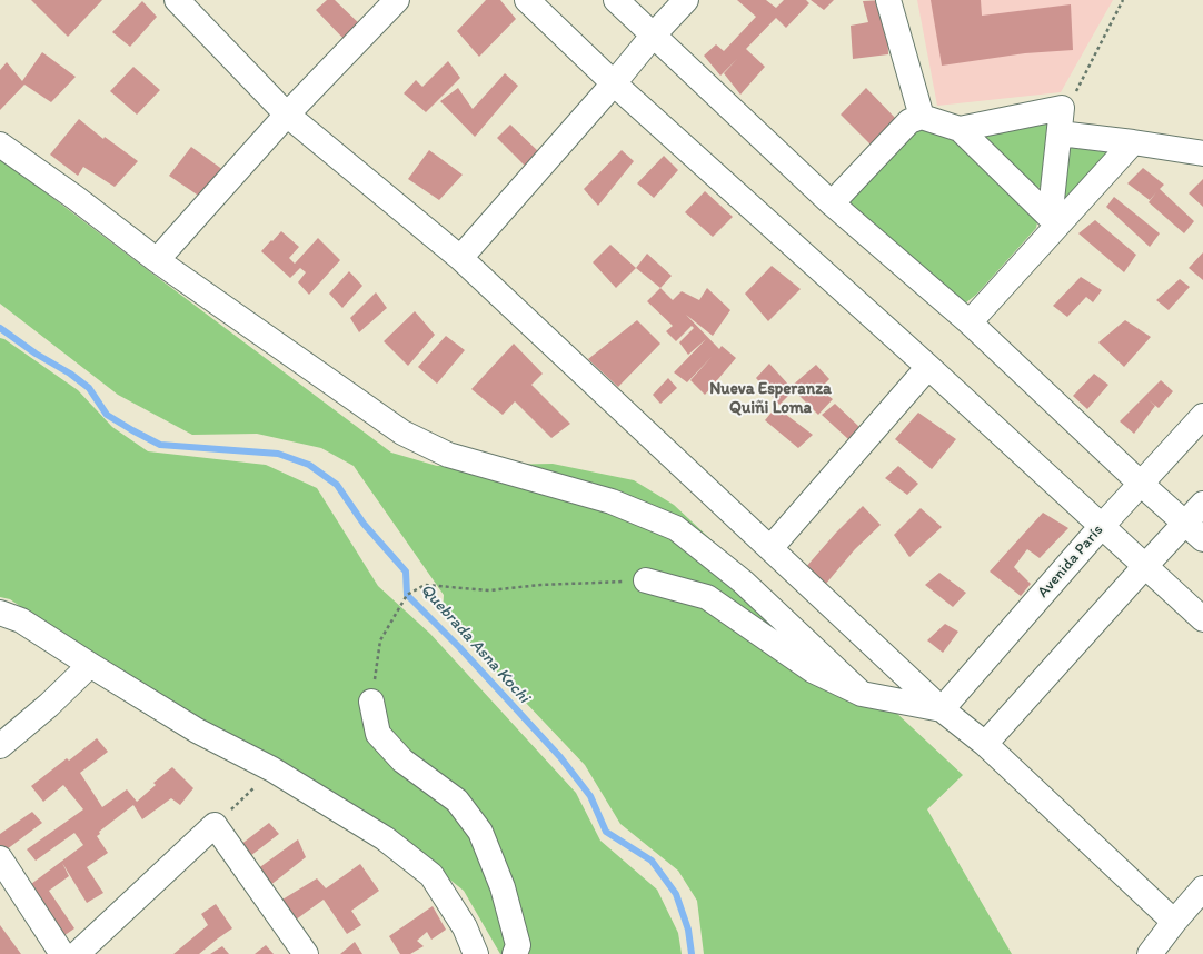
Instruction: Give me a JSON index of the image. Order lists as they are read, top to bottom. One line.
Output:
{"streets":{"street":["Avenida París"]},"districts":["Nueva Esperanza Quiñi Loma"],"water":["Quebrada Asna Kochi"]}
